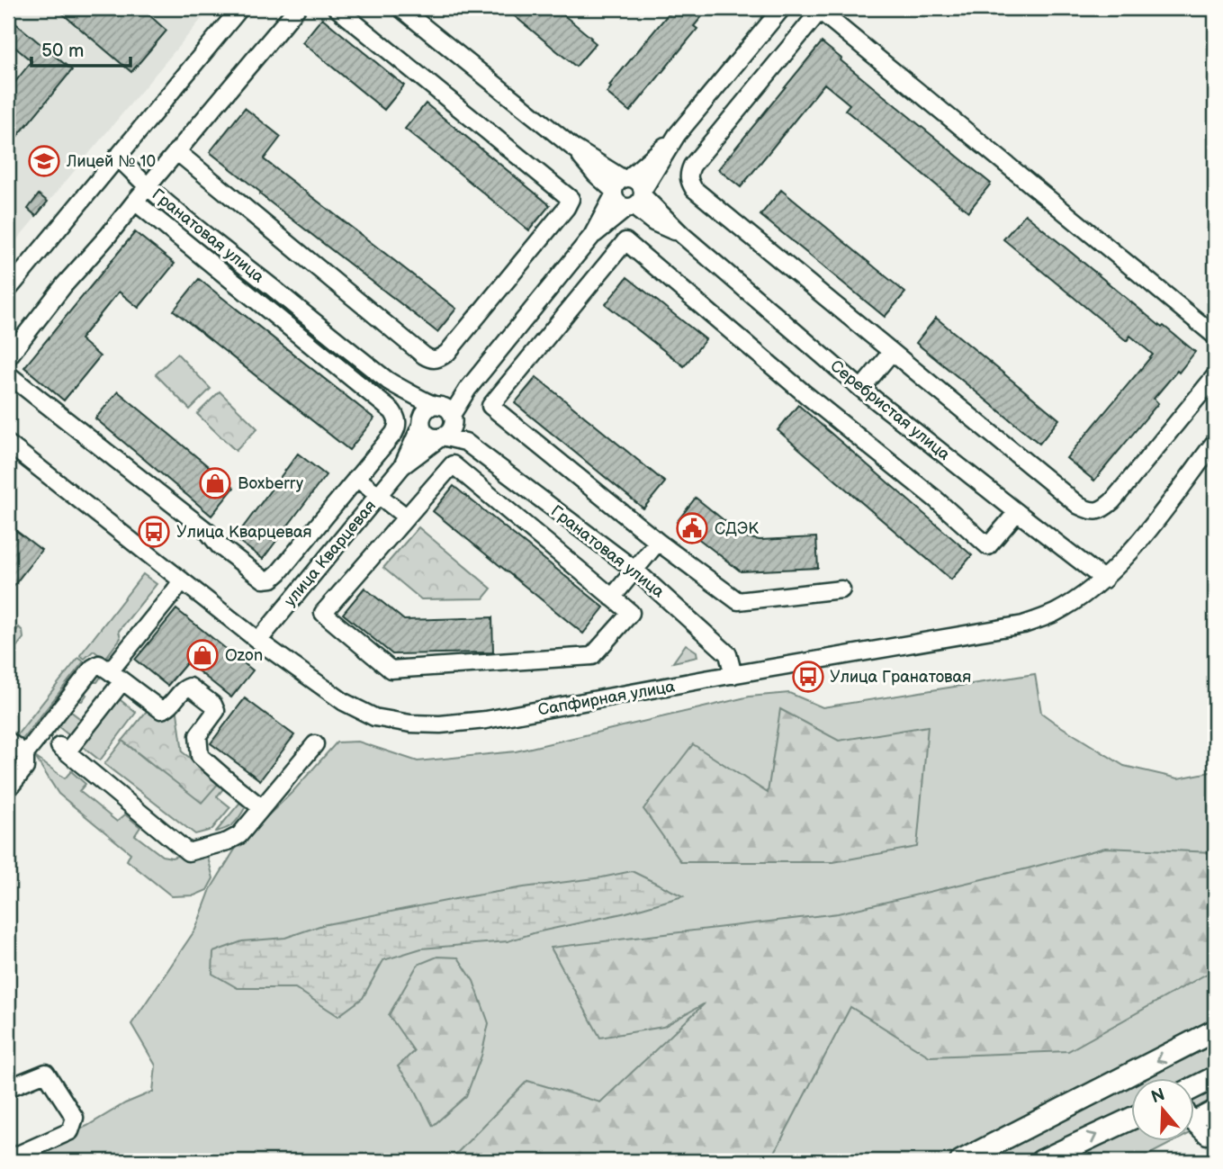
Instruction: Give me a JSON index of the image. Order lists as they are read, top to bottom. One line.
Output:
{"streets":{"street":["Гранатовая улица","Серебристая улица","улица Кварцевая","Сапфирная улица"]},"crossings":[["Гранатовая улица","Сапфирная улица"],["Серебристая улица","Сапфирная улица"],["улица Кварцевая","Сапфирная улица"]],"places":{"school or university":["Лицей № 10"],"shop":["Boxberry","Ozon"],"public building":["СДЭК"],"bus stop":["Улица Кварцевая","Улица Гранатовая"]},"scale_bar":"50 m","north":"top"}
